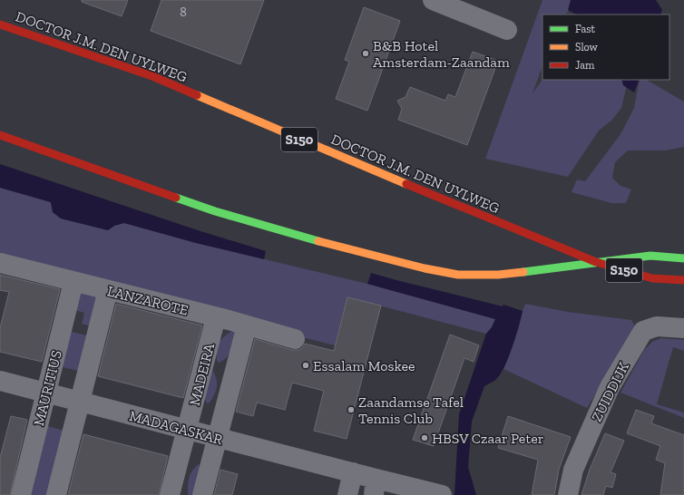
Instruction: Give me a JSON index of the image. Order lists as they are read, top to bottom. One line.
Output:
{"streets":{"main road":["DOCTOR J.M. DEN UYLWEG","S150"],"street":["LANZAROTE","MADEIRA","MAURITIUS","ZUIDDIJK","MADAGASKAR"]},"crossings":[["LANZAROTE","MADEIRA"],["LANZAROTE","MAURITIUS"],["MADEIRA","MADAGASKAR"],["MAURITIUS","MADAGASKAR"]],"places":["B&B Hotel Amsterdam-Zaandam","Essalam Moskee","Zaandamse Tafel Tennis Club","HBSV Czaar Peter"],"house_numbers":["8"],"legend":["Fast","Slow","Jam"]}
